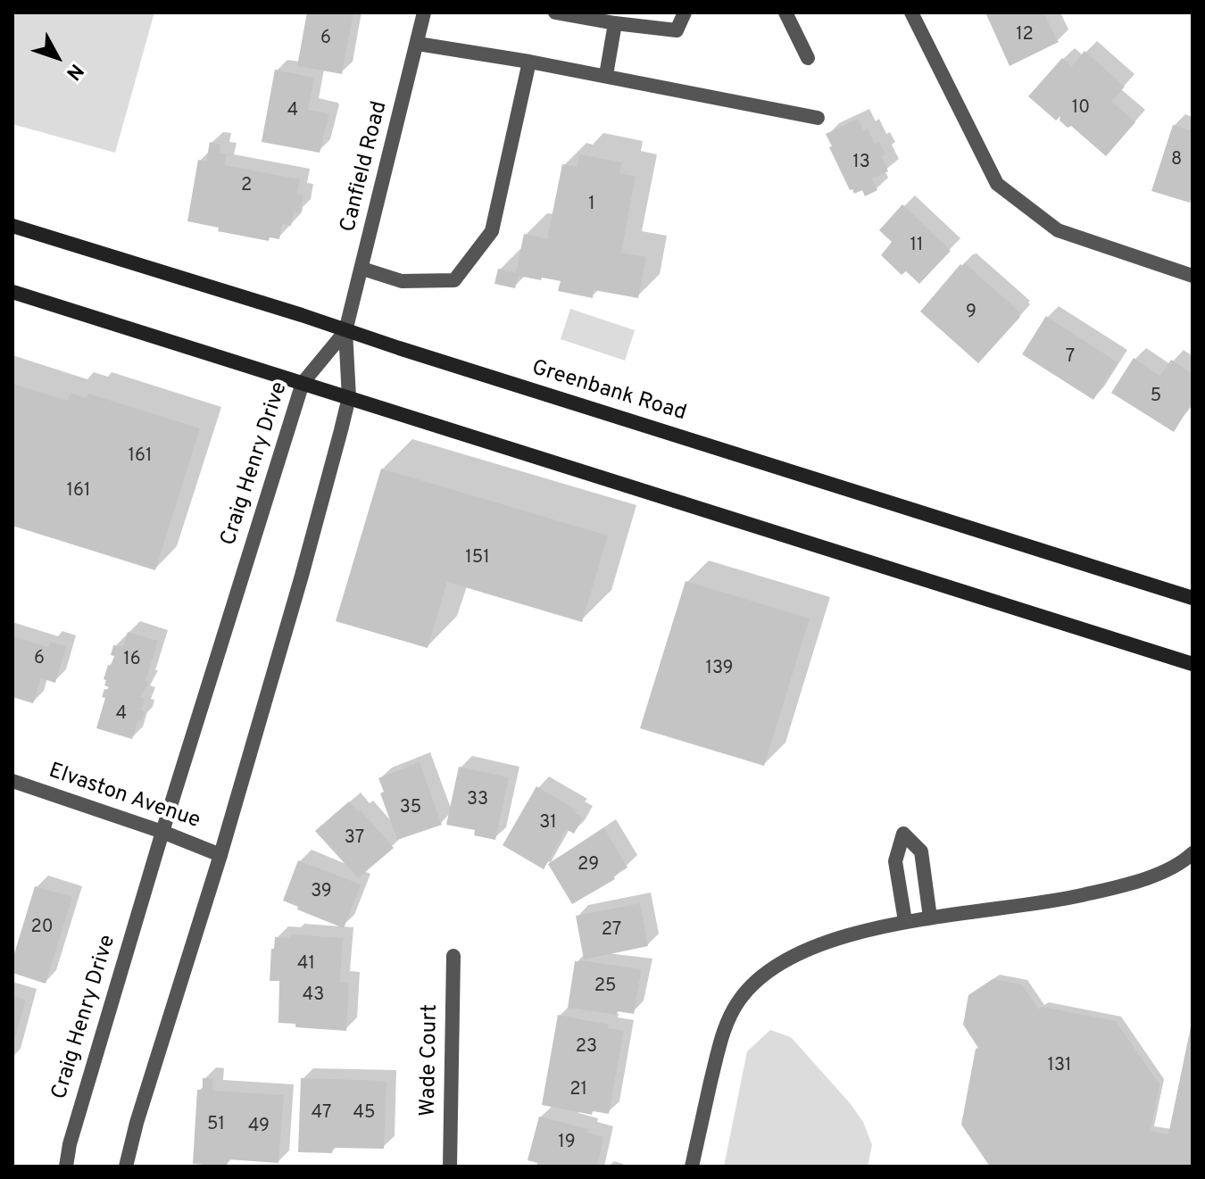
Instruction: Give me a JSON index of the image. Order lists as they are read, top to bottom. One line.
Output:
{"streets":{"main road":["Greenbank Road"],"street":["Canfield Road","Craig Henry Drive","Elvaston Avenue","Wade Court"]},"crossings":[["Canfield Road","Greenbank Road"],["Canfield Road","Craig Henry Drive"],["Greenbank Road","Craig Henry Drive"],["Craig Henry Drive","Elvaston Avenue"]],"house_numbers":["12","6","10","4","8","13","2","1","11","9","7","5","161","161","151","6","16","139","4","33","35","31","37","29","39","20","27","41","25","43","23","131","21","47","45","51","49","19"],"north":"bottom right"}
